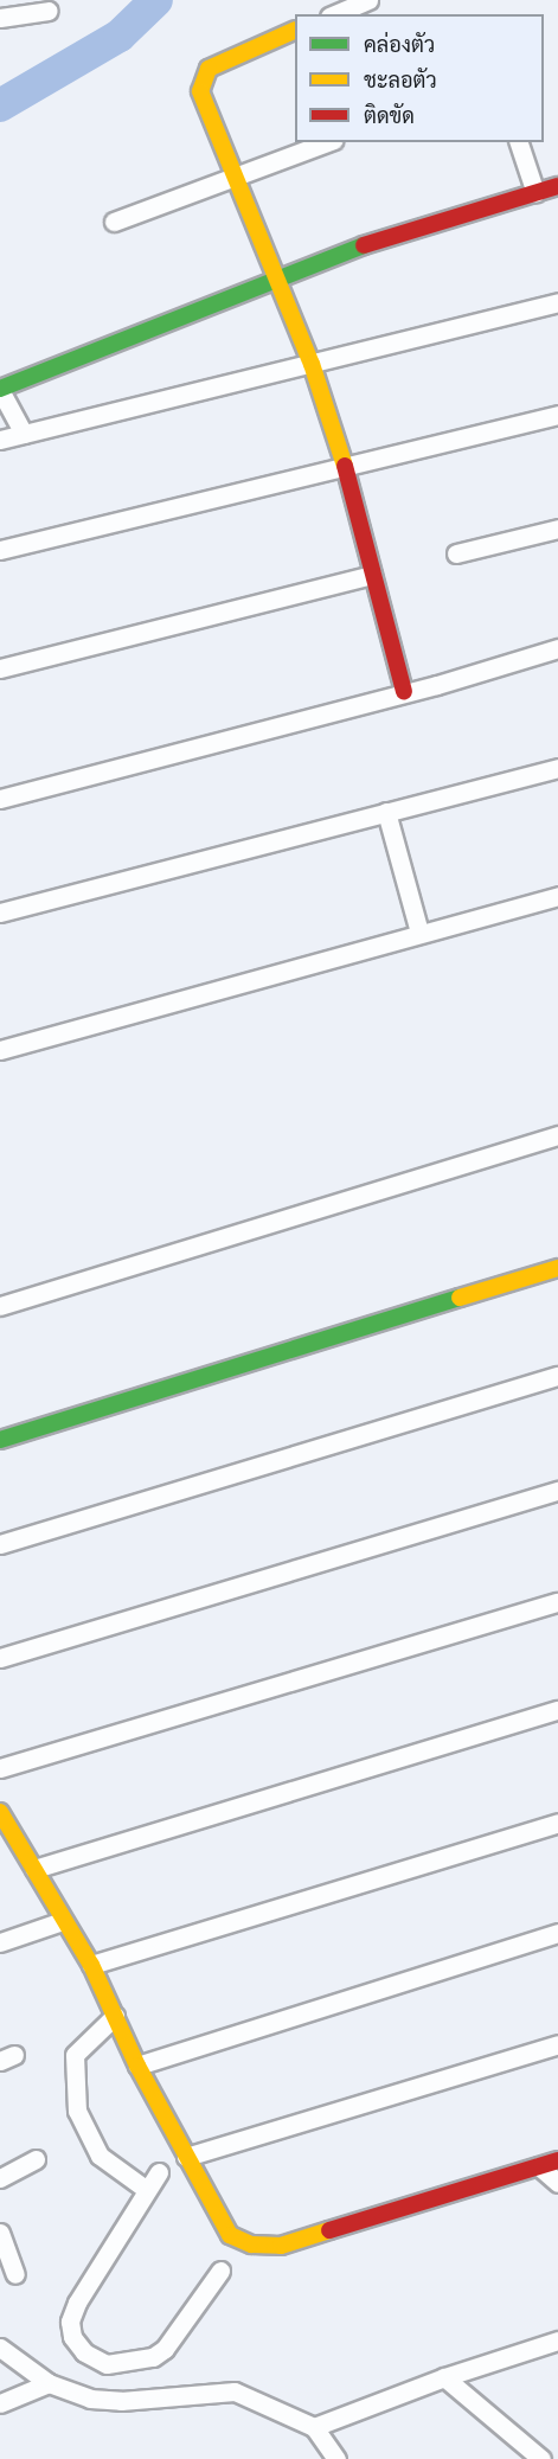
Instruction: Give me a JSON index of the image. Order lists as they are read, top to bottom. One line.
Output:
{"legend":["คล่องตัว","ชะลอตัว","ติดขัด"]}
